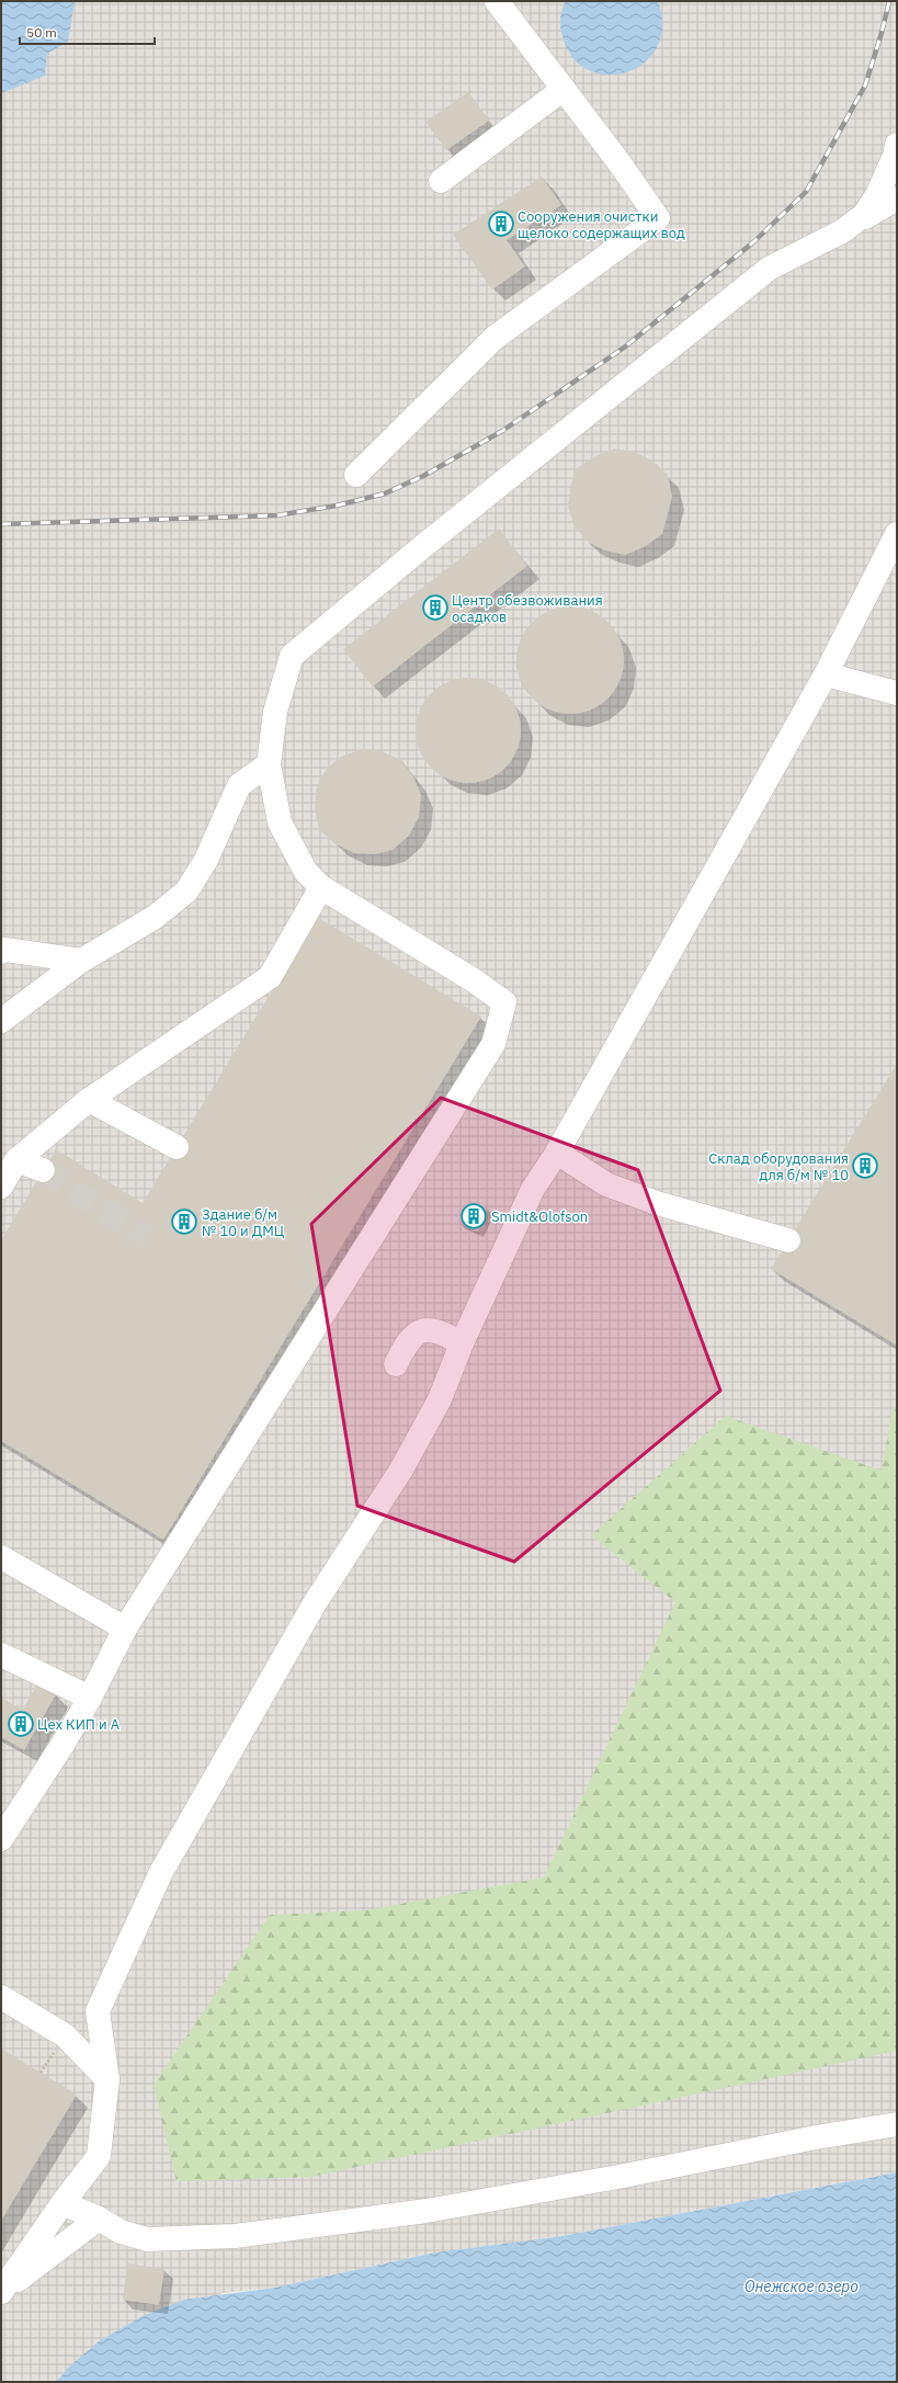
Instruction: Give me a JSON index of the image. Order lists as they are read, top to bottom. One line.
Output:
{"water":["Онежское озеро"],"places":{"building":["Сооружения очистки щелоко содержащих вод","Центр обезвоживания осадков","Склад оборудования для б/м № 10","Smidt&Olofson","Здание б/м № 10 и ДМЦ","Цех КИП и А"]},"scale_bar":"50 m"}
